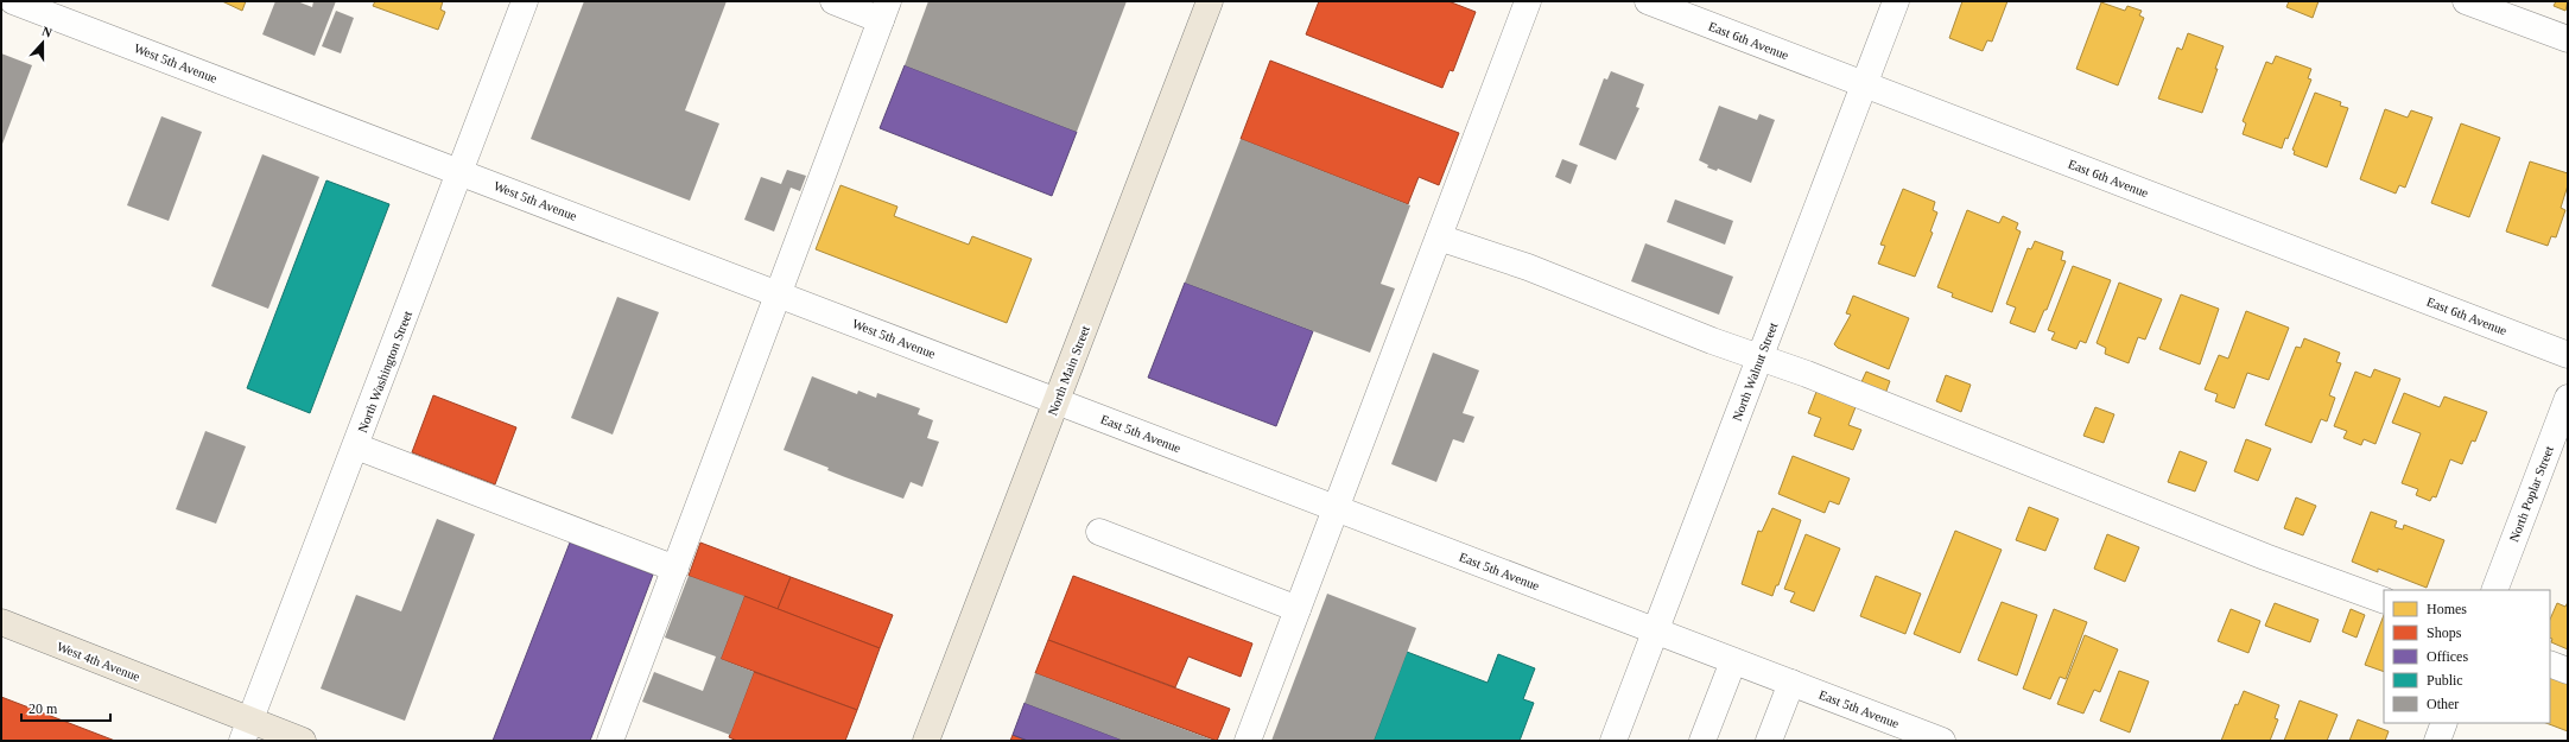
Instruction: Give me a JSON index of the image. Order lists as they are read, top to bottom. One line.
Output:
{"streets":{"main road":["North Main Street","West 4th Avenue"],"street":["East 6th Avenue","West 5th Avenue","North Washington Street","North Walnut Street","East 5th Avenue","North Poplar Street"]},"crossings":[["East 6th Avenue","North Walnut Street"],["West 5th Avenue","North Main Street"],["West 5th Avenue","North Washington Street"],["West 5th Avenue","East 5th Avenue"],["North Main Street","East 5th Avenue"],["North Washington Street","West 4th Avenue"],["North Walnut Street","East 5th Avenue"]],"legend":["Homes","Shops","Offices","Public","Other"],"scale_bar":"20 m","north":"top"}
